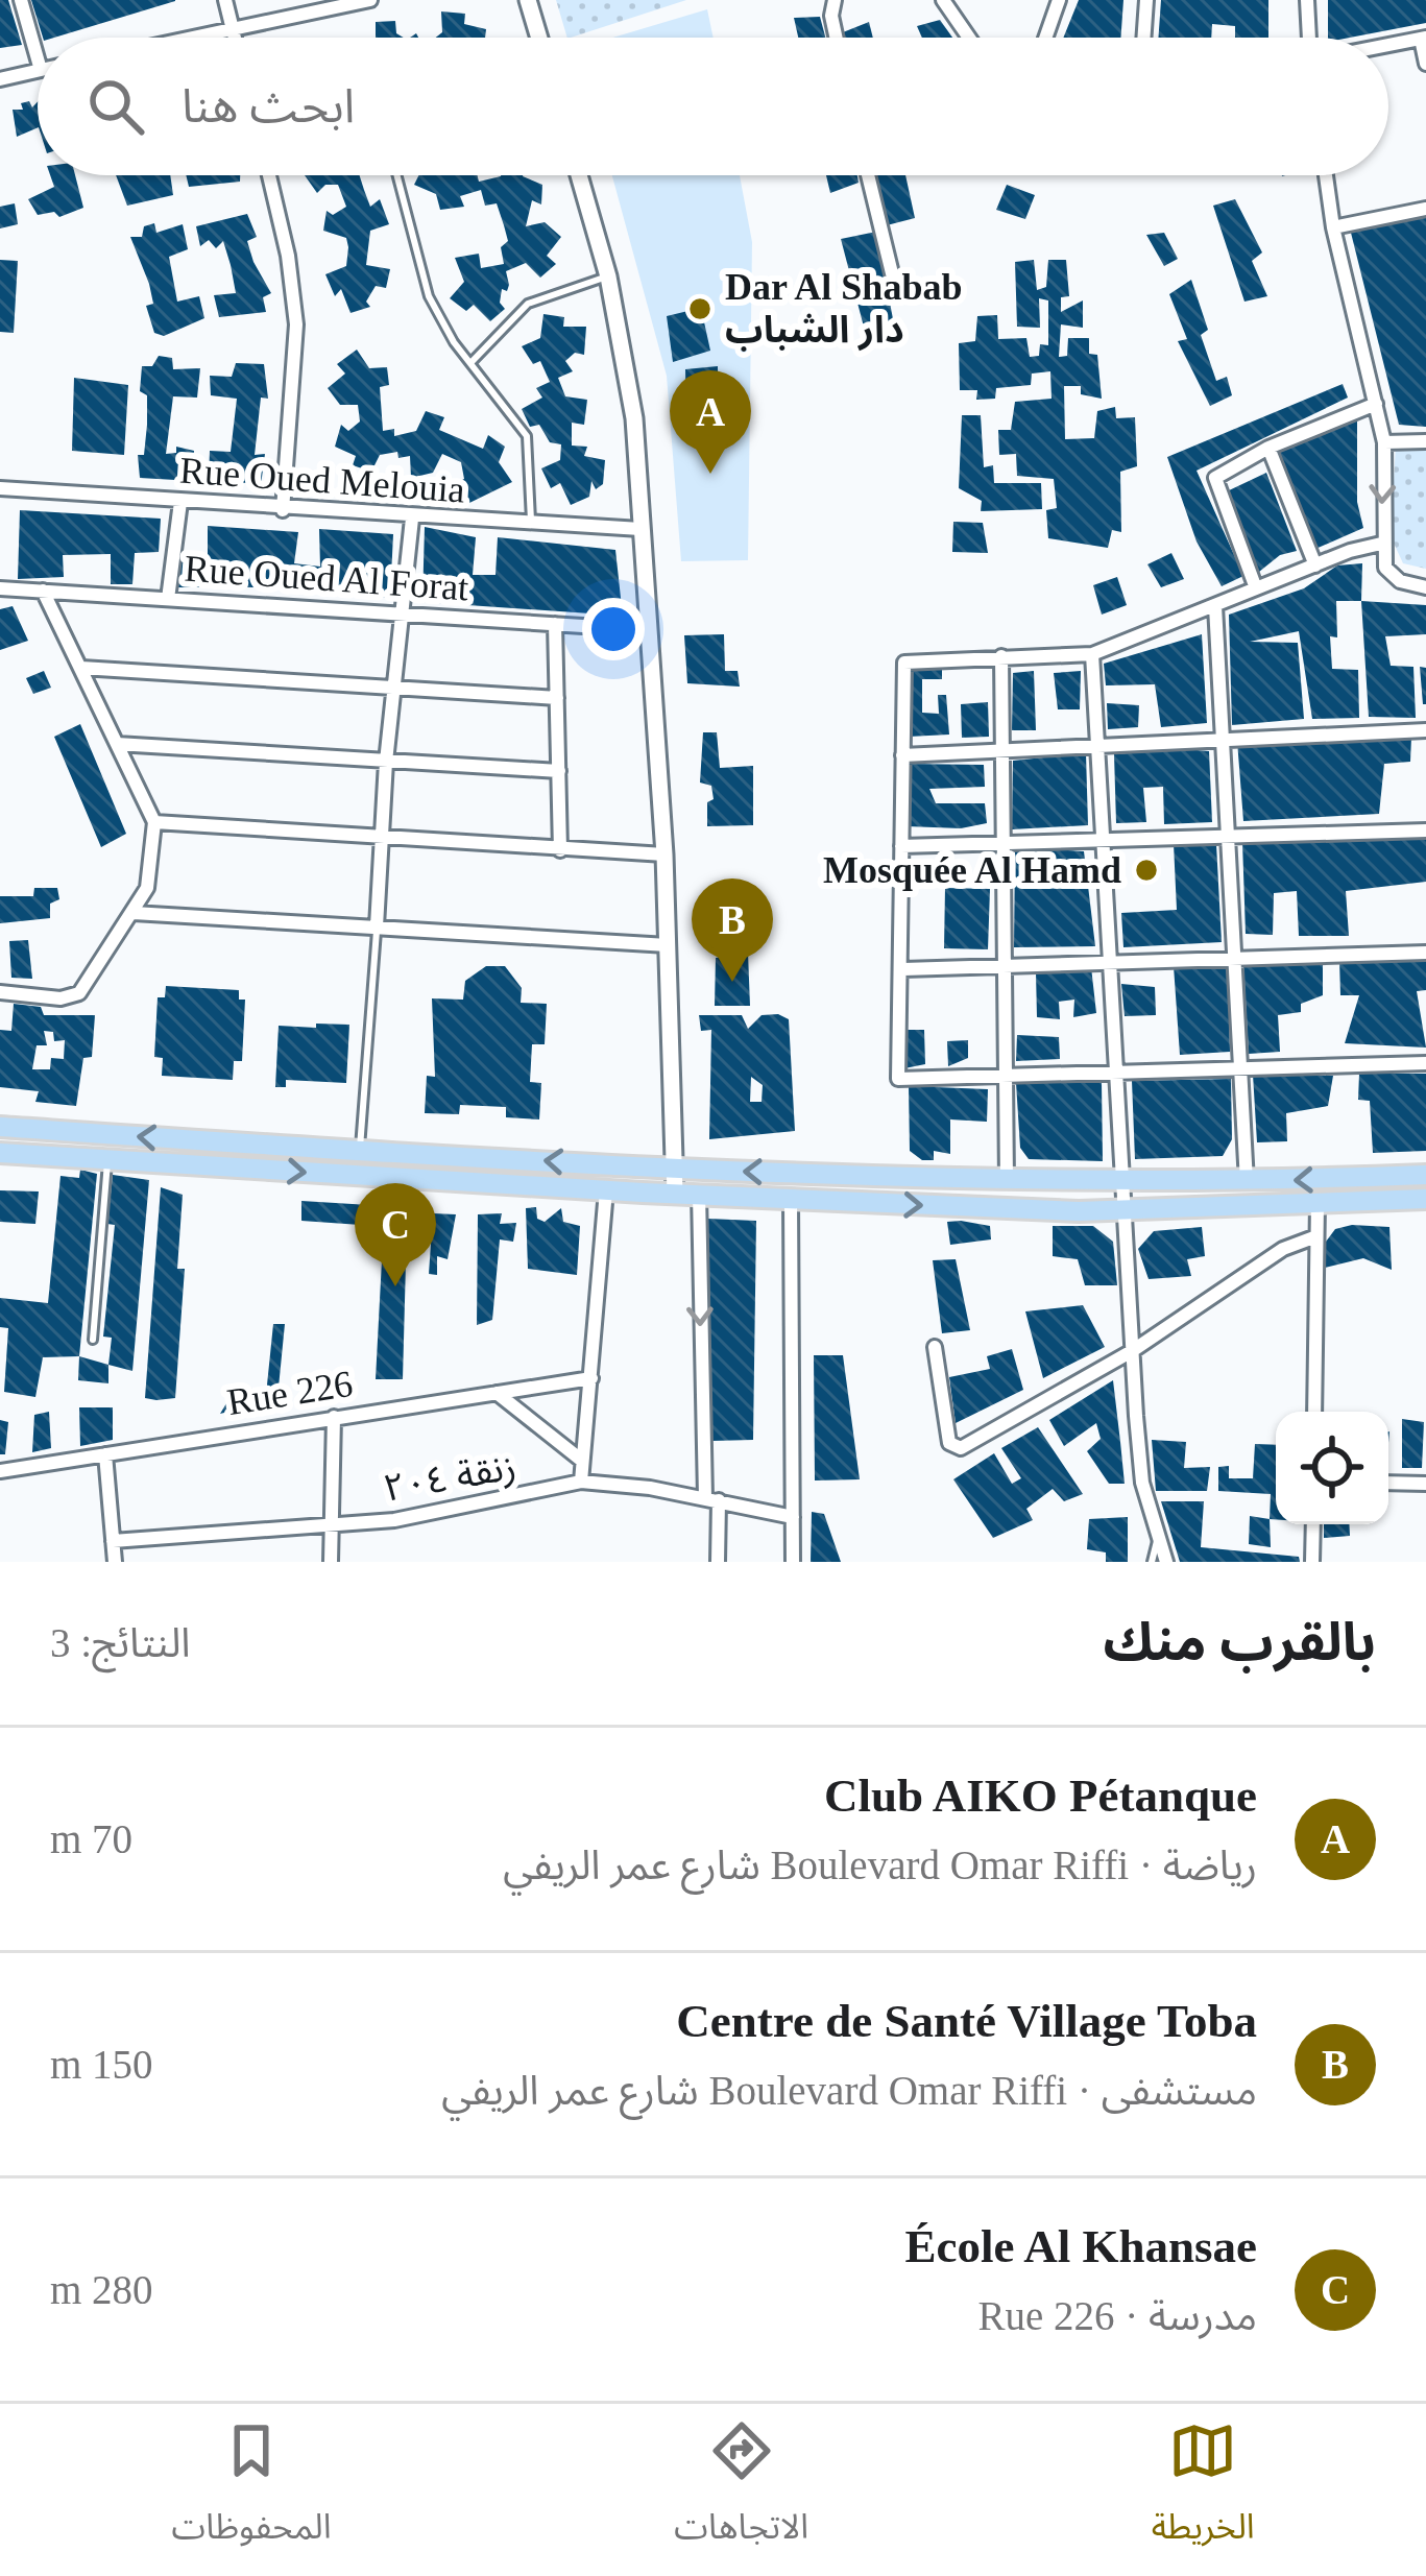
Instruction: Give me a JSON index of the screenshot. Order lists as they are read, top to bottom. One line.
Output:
{"streets":{"street":["Rue Oued Melouia","Rue Oued Al Forat","Rue 226","زنقة ٢٠٤"]},"places":["Dar Al Shabab دار الشباب","Mosquée Al Hamd"],"page":{"search":"ابحث هنا","pins":["A","B","C"],"heading":["بالقرب منك","النتائج: 3"],"list":[{"mark":"A","name":"Club AIKO Pétanque","note":"رياضة · Boulevard Omar Riffi شارع عمر الريفي","value":"70 m"},{"mark":"B","name":"Centre de Santé Village Toba","note":"مستشفى · Boulevard Omar Riffi شارع عمر الريفي","value":"150 m"},{"mark":"C","name":"École Al Khansae","note":"مدرسة · Rue 226","value":"280 m"}],"nav":["الخريطة","الاتجاهات","المحفوظات"]}}
